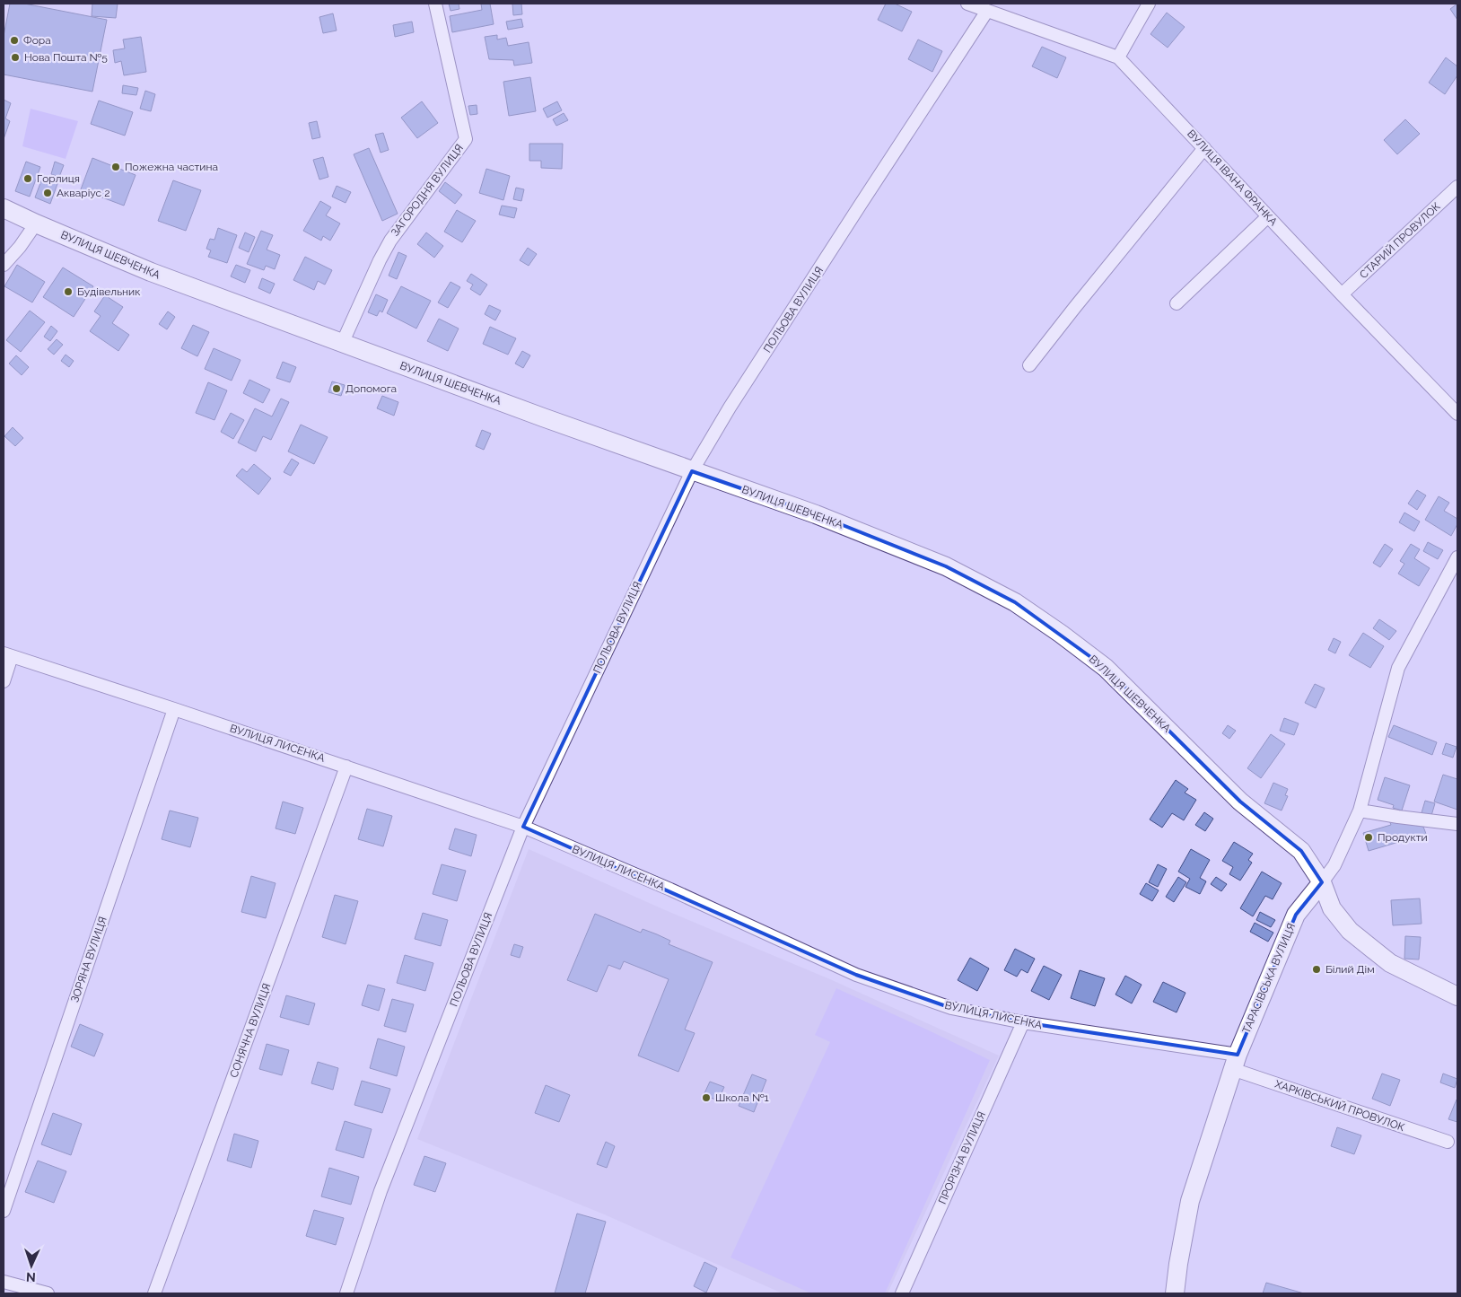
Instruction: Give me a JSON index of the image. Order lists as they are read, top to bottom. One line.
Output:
{"streets":{"street":["ВУЛИЦЯ ІВАНА ФРАНКА","ЗАГОРОДНЯ ВУЛИЦЯ","СТАРИЙ ПРОВУЛОК","ВУЛИЦЯ ШЕВЧЕНКА","ПОЛЬОВА ВУЛИЦЯ","ВУЛИЦЯ ЛИСЕНКА","ЗОРЯНА ВУЛИЦЯ","ТАРАСІВСЬКА ВУЛИЦЯ","СОНЯЧНА ВУЛИЦЯ","ХАРКІВСЬКИЙ ПРОВУЛОК","ПРОРІЗНА ВУЛИЦЯ"]},"crossings":[["ВУЛИЦЯ ІВАНА ФРАНКА","СТАРИЙ ПРОВУЛОК"],["ВУЛИЦЯ ІВАНА ФРАНКА","ПОЛЬОВА ВУЛИЦЯ"],["ЗАГОРОДНЯ ВУЛИЦЯ","ВУЛИЦЯ ШЕВЧЕНКА"],["ВУЛИЦЯ ШЕВЧЕНКА","ПОЛЬОВА ВУЛИЦЯ"],["ВУЛИЦЯ ШЕВЧЕНКА","ТАРАСІВСЬКА ВУЛИЦЯ"],["ПОЛЬОВА ВУЛИЦЯ","ВУЛИЦЯ ЛИСЕНКА"],["ВУЛИЦЯ ЛИСЕНКА","ЗОРЯНА ВУЛИЦЯ"],["ВУЛИЦЯ ЛИСЕНКА","ТАРАСІВСЬКА ВУЛИЦЯ"],["ВУЛИЦЯ ЛИСЕНКА","СОНЯЧНА ВУЛИЦЯ"],["ВУЛИЦЯ ЛИСЕНКА","ХАРКІВСЬКИЙ ПРОВУЛОК"],["ВУЛИЦЯ ЛИСЕНКА","ПРОРІЗНА ВУЛИЦЯ"],["ТАРАСІВСЬКА ВУЛИЦЯ","ХАРКІВСЬКИЙ ПРОВУЛОК"]],"places":["Фора","Нова Пошта №5","Пожежна частина","Горлиця","Акваріус 2","Будівельник","Допомога","Продукти","Білий Дім","Школа №1"],"north":"bottom"}
